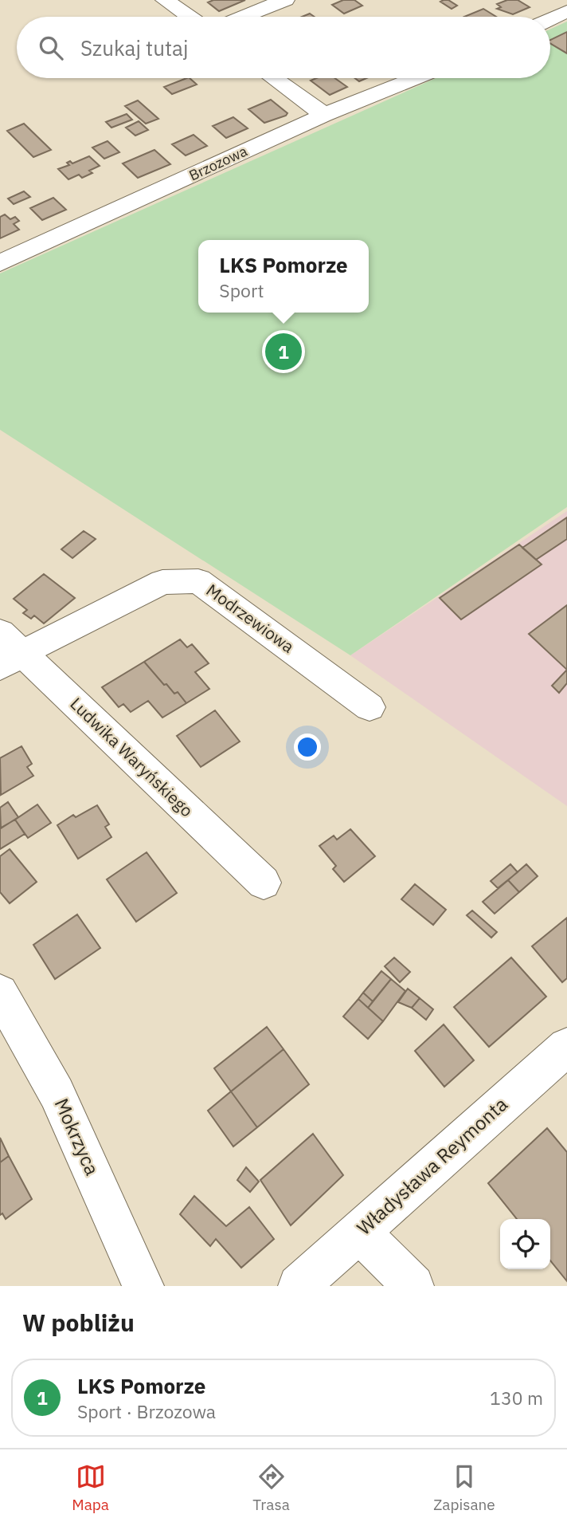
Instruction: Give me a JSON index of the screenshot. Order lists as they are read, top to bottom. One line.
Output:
{"streets":{"street":["Brzozowa","Modrzewiowa","Ludwika Waryńskiego","Mokrzyca","Władysława Reymonta"]},"crossings":[["Modrzewiowa","Ludwika Waryńskiego"]],"page":{"search":"Szukaj tutaj","popup":["LKS Pomorze","Sport"],"pins":"1","heading":"W pobliżu","list":[{"mark":"1","name":"LKS Pomorze","note":"Sport · Brzozowa","value":"130 m"}],"nav":["Mapa","Trasa","Zapisane"]}}
